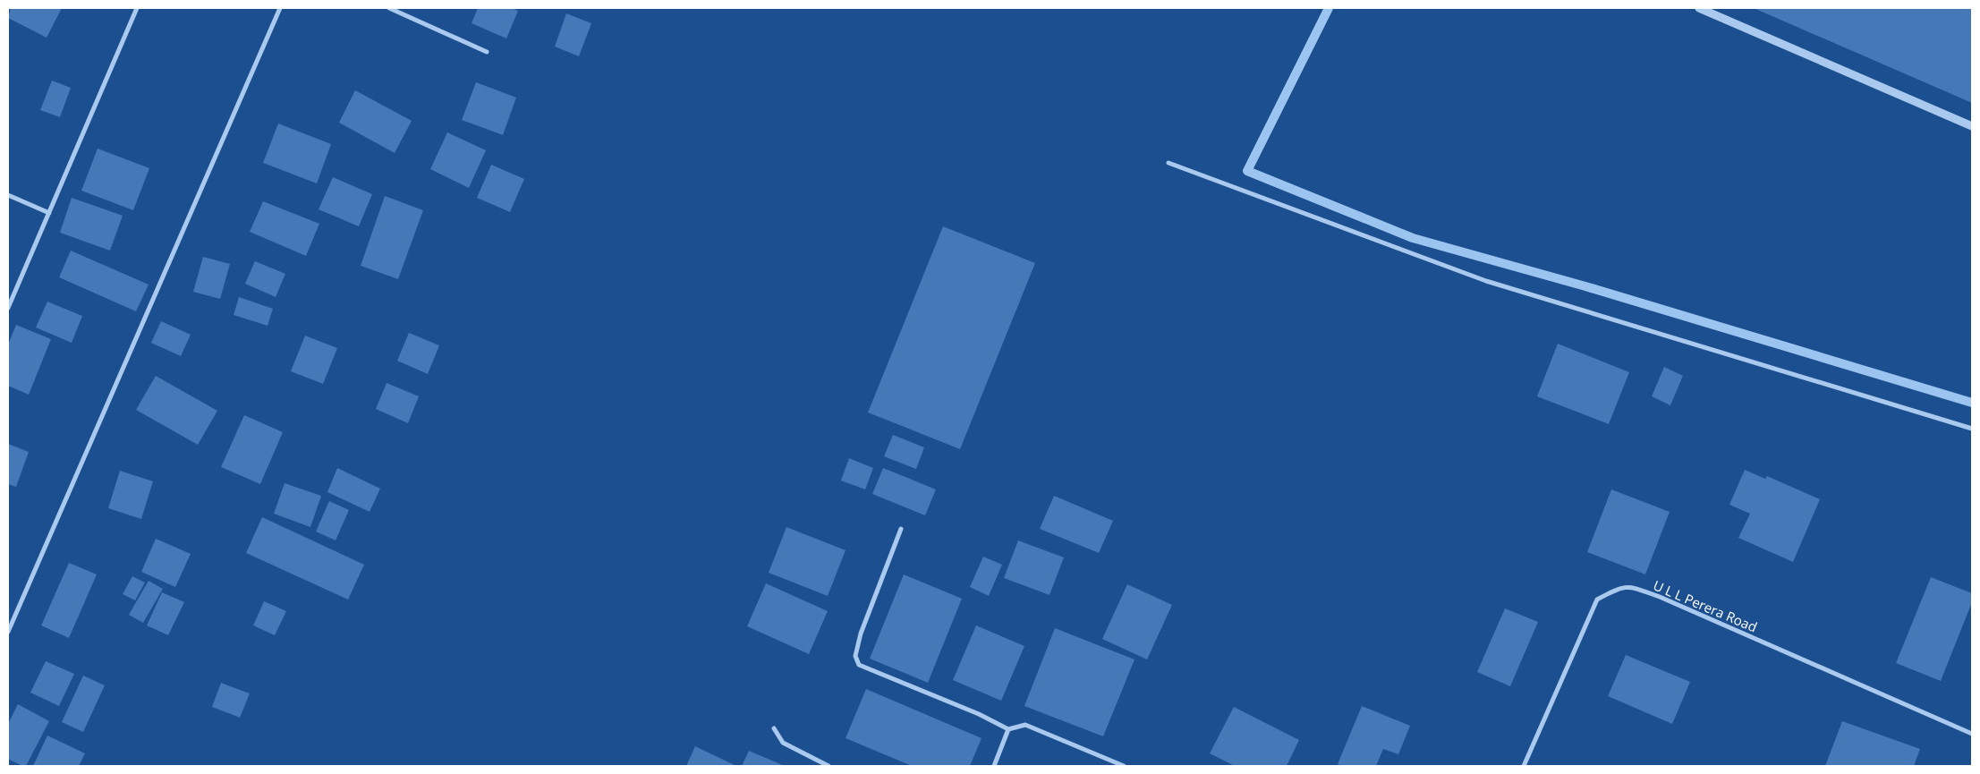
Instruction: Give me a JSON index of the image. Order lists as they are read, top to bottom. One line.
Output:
{"streets":{"street":["U L L Perera Road"]}}
